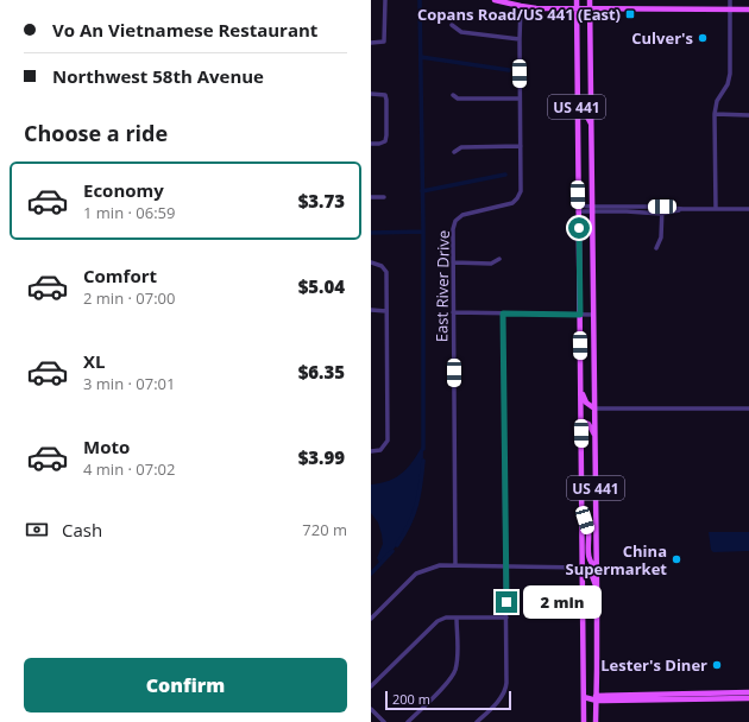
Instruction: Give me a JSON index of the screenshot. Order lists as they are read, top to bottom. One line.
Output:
{"streets":{"main road":["US 441"],"street":["East River Drive"]},"places":{"transit":["Copans Road/US 441 (East)"],"other":["Culver's","China Supermarket","Lester's Diner"]},"scale_bar":"200 m","page":{"banner":["Vo An Vietnamese Restaurant","Northwest 58th Avenue"],"heading":"Choose a ride","list":[{"name":"Economy","note":"1 min · 06:59","value":"$3.73"},{"name":"Comfort","note":"2 min · 07:00","value":"$5.04"},{"name":"XL","note":"3 min · 07:01","value":"$6.35"},{"name":"Moto","note":"4 min · 07:02","value":"$3.99"}],"pay":["Cash","720 m"],"bubble":"2 min","buttons":"Confirm","scale":"200 m"}}
